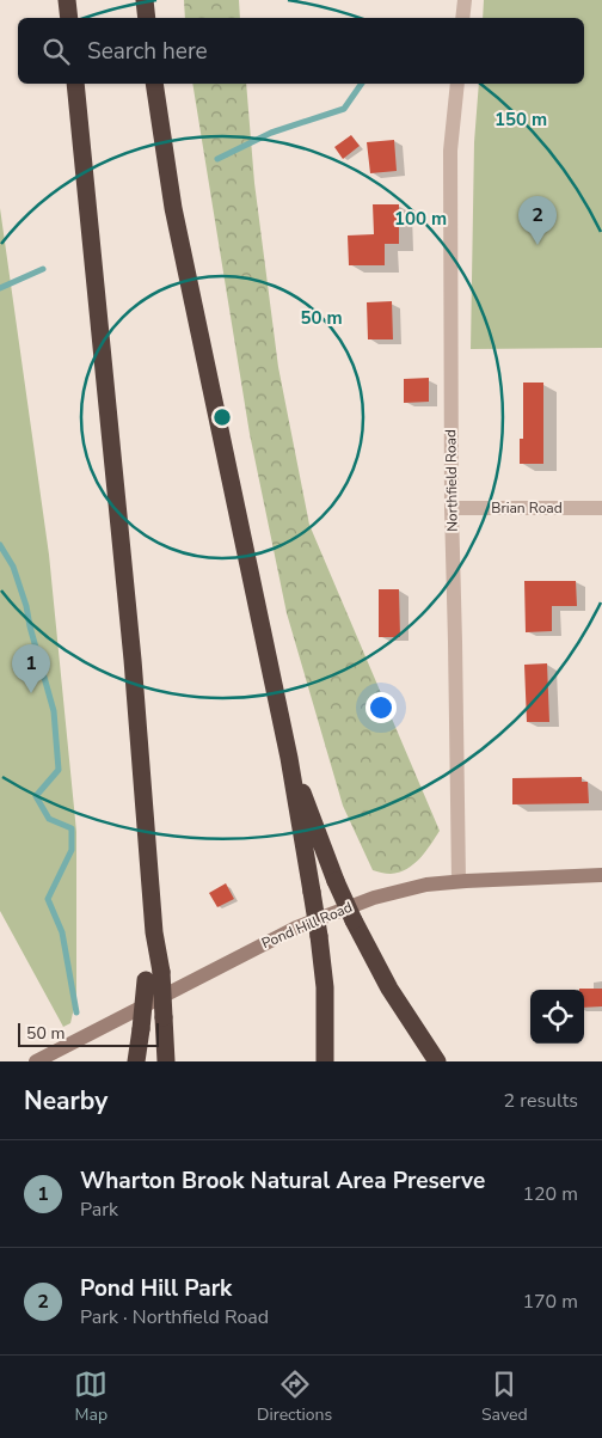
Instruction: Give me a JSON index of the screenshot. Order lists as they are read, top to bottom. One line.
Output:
{"streets":{"main road":["Pond Hill Road"],"street":["Northfield Road","Brian Road"]},"crossings":[["Northfield Road","Brian Road"],["Northfield Road","Pond Hill Road"]],"scale_bar":"50 m","page":{"search":"Search here","pins":["2","1"],"scale":"50 m","heading":["Nearby","2 results"],"list":[{"mark":"1","name":"Wharton Brook Natural Area Preserve","note":"Park","value":"120 m"},{"mark":"2","name":"Pond Hill Park","note":"Park · Northfield Road","value":"170 m"}],"nav":["Map","Directions","Saved"]},"rings":["150 m","100 m","50 m"]}
